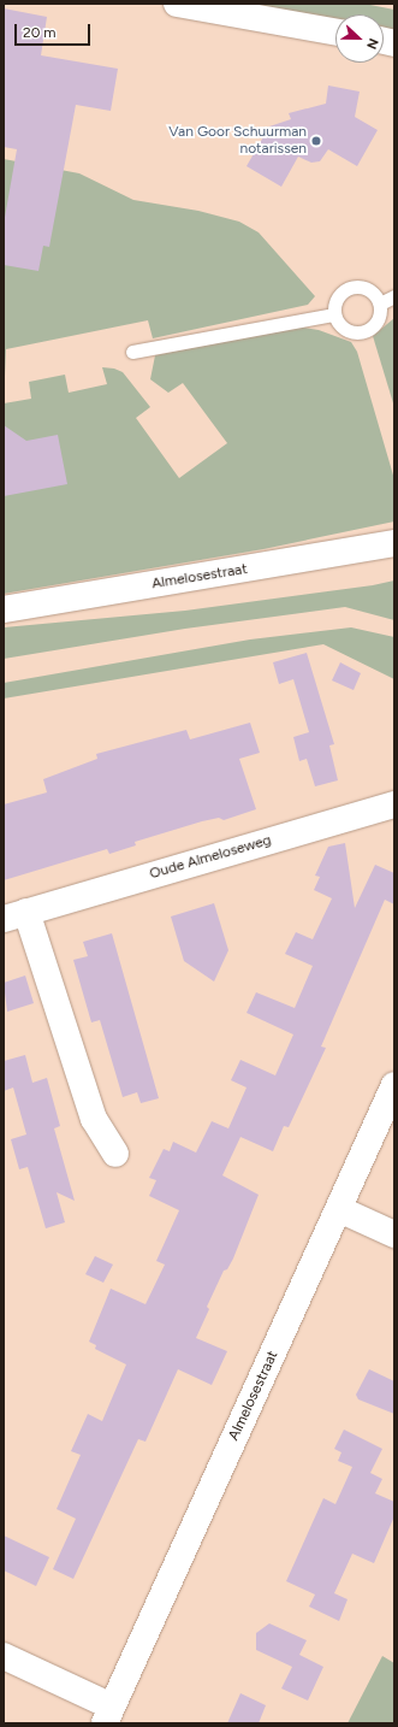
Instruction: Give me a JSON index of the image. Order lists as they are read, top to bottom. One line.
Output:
{"streets":{"street":["Almelosestraat","Oude Almeloseweg"]},"places":["Van Goor Schuurman notarissen"],"scale_bar":"20 m","north":"right"}
